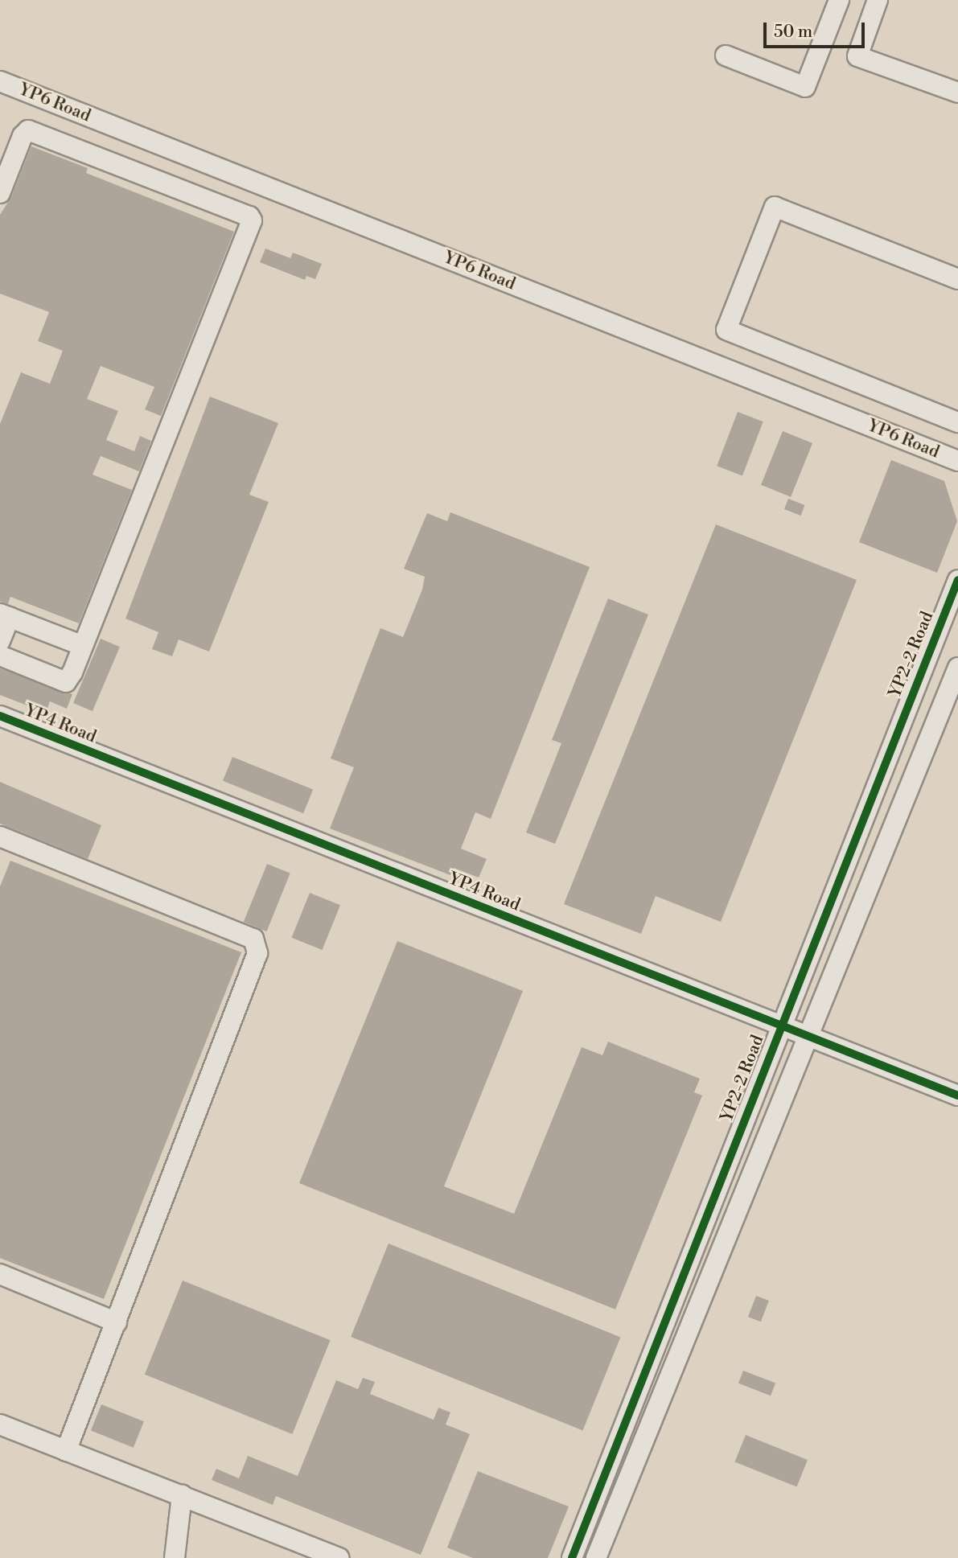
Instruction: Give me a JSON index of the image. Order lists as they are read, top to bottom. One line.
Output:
{"streets":{"street":["YP6 Road","YP2-2 Road","YP4 Road"]},"crossings":[["YP2-2 Road","YP4 Road"]],"scale_bar":"50 m"}
